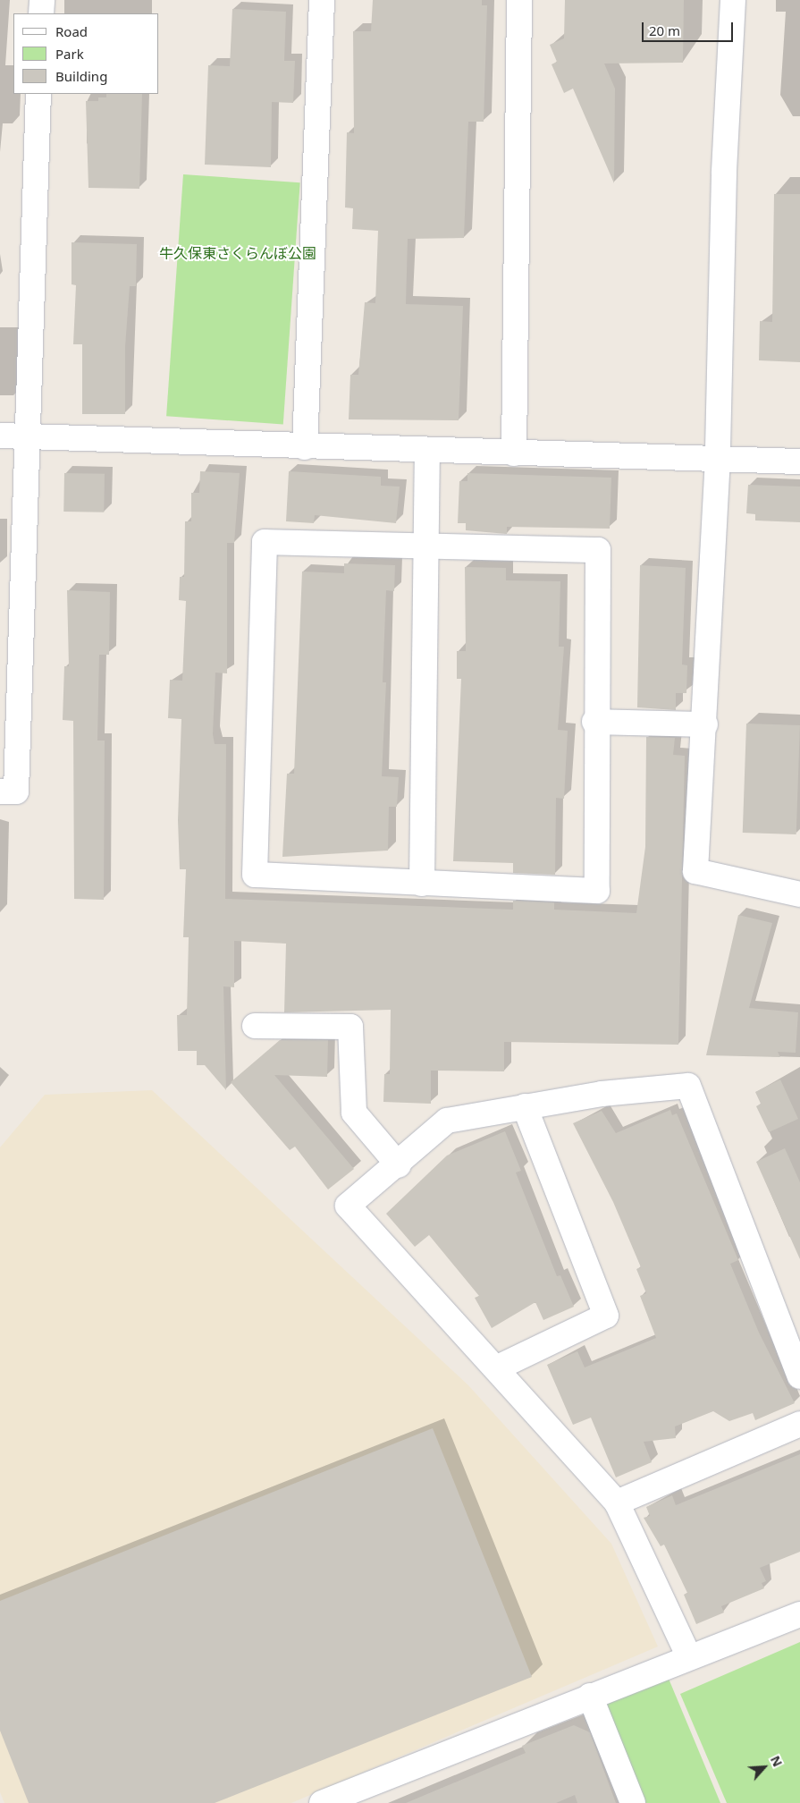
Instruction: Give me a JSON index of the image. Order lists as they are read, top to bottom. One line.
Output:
{"parks":["牛久保東さくらんぼ公園"],"legend":["Road","Park","Building"],"scale_bar":"20 m","north":"top right"}
